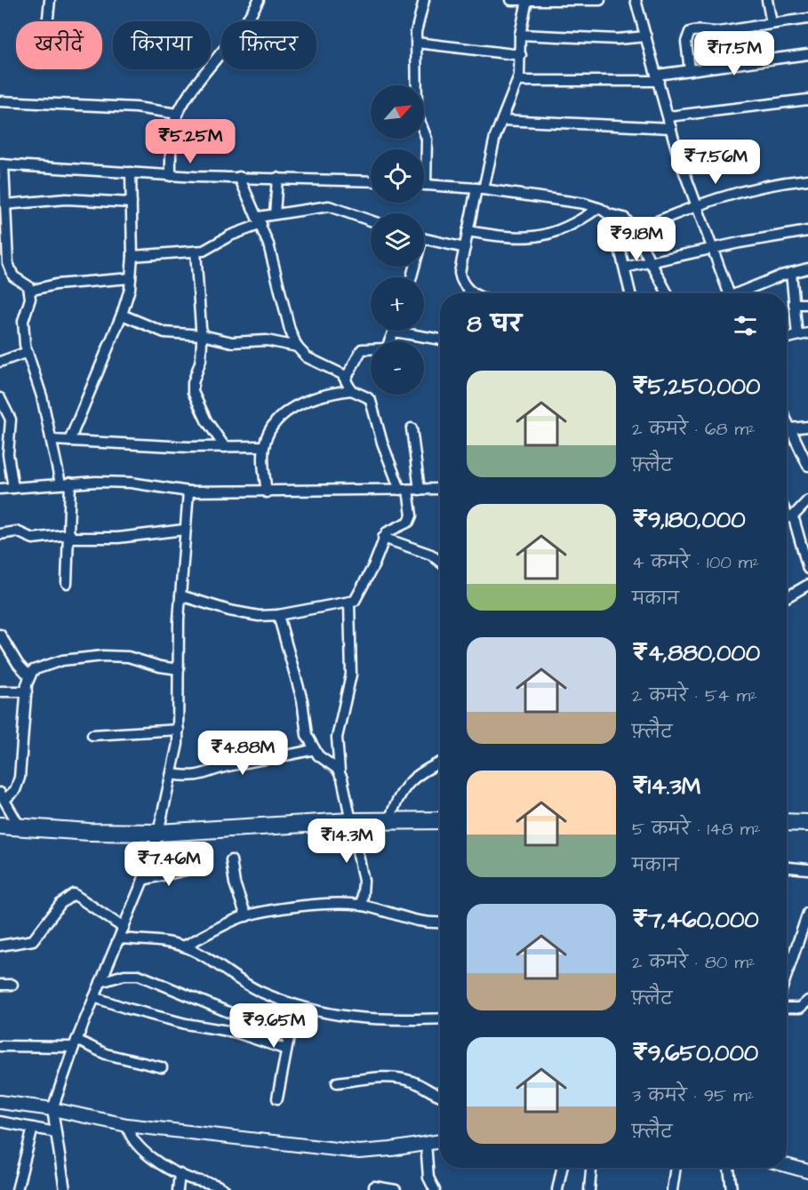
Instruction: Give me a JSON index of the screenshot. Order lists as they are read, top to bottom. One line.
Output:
{"north":"top right","page":{"chip":["खरीदें","किराया","फ़िल्टर"],"price":["₹17.5M","₹5.25M","₹7.56M","₹9.18M","₹4.88M","₹14.3M","₹7.46M","₹9.65M"],"map_buttons":["+","−"],"heading":"8 घर","list":[{"name":"₹5,250,000","note":"2 कमरे · 68 m² · फ़्लैट"},{"name":"₹9,180,000","note":"4 कमरे · 100 m² · मकान"},{"name":"₹4,880,000","note":"2 कमरे · 54 m² · फ़्लैट"},{"name":"₹14.3M","note":"5 कमरे · 148 m² · मकान"},{"name":"₹7,460,000","note":"2 कमरे · 80 m² · फ़्लैट"},{"name":"₹9,650,000","note":"3 कमरे · 95 m² · फ़्लैट"}]}}
